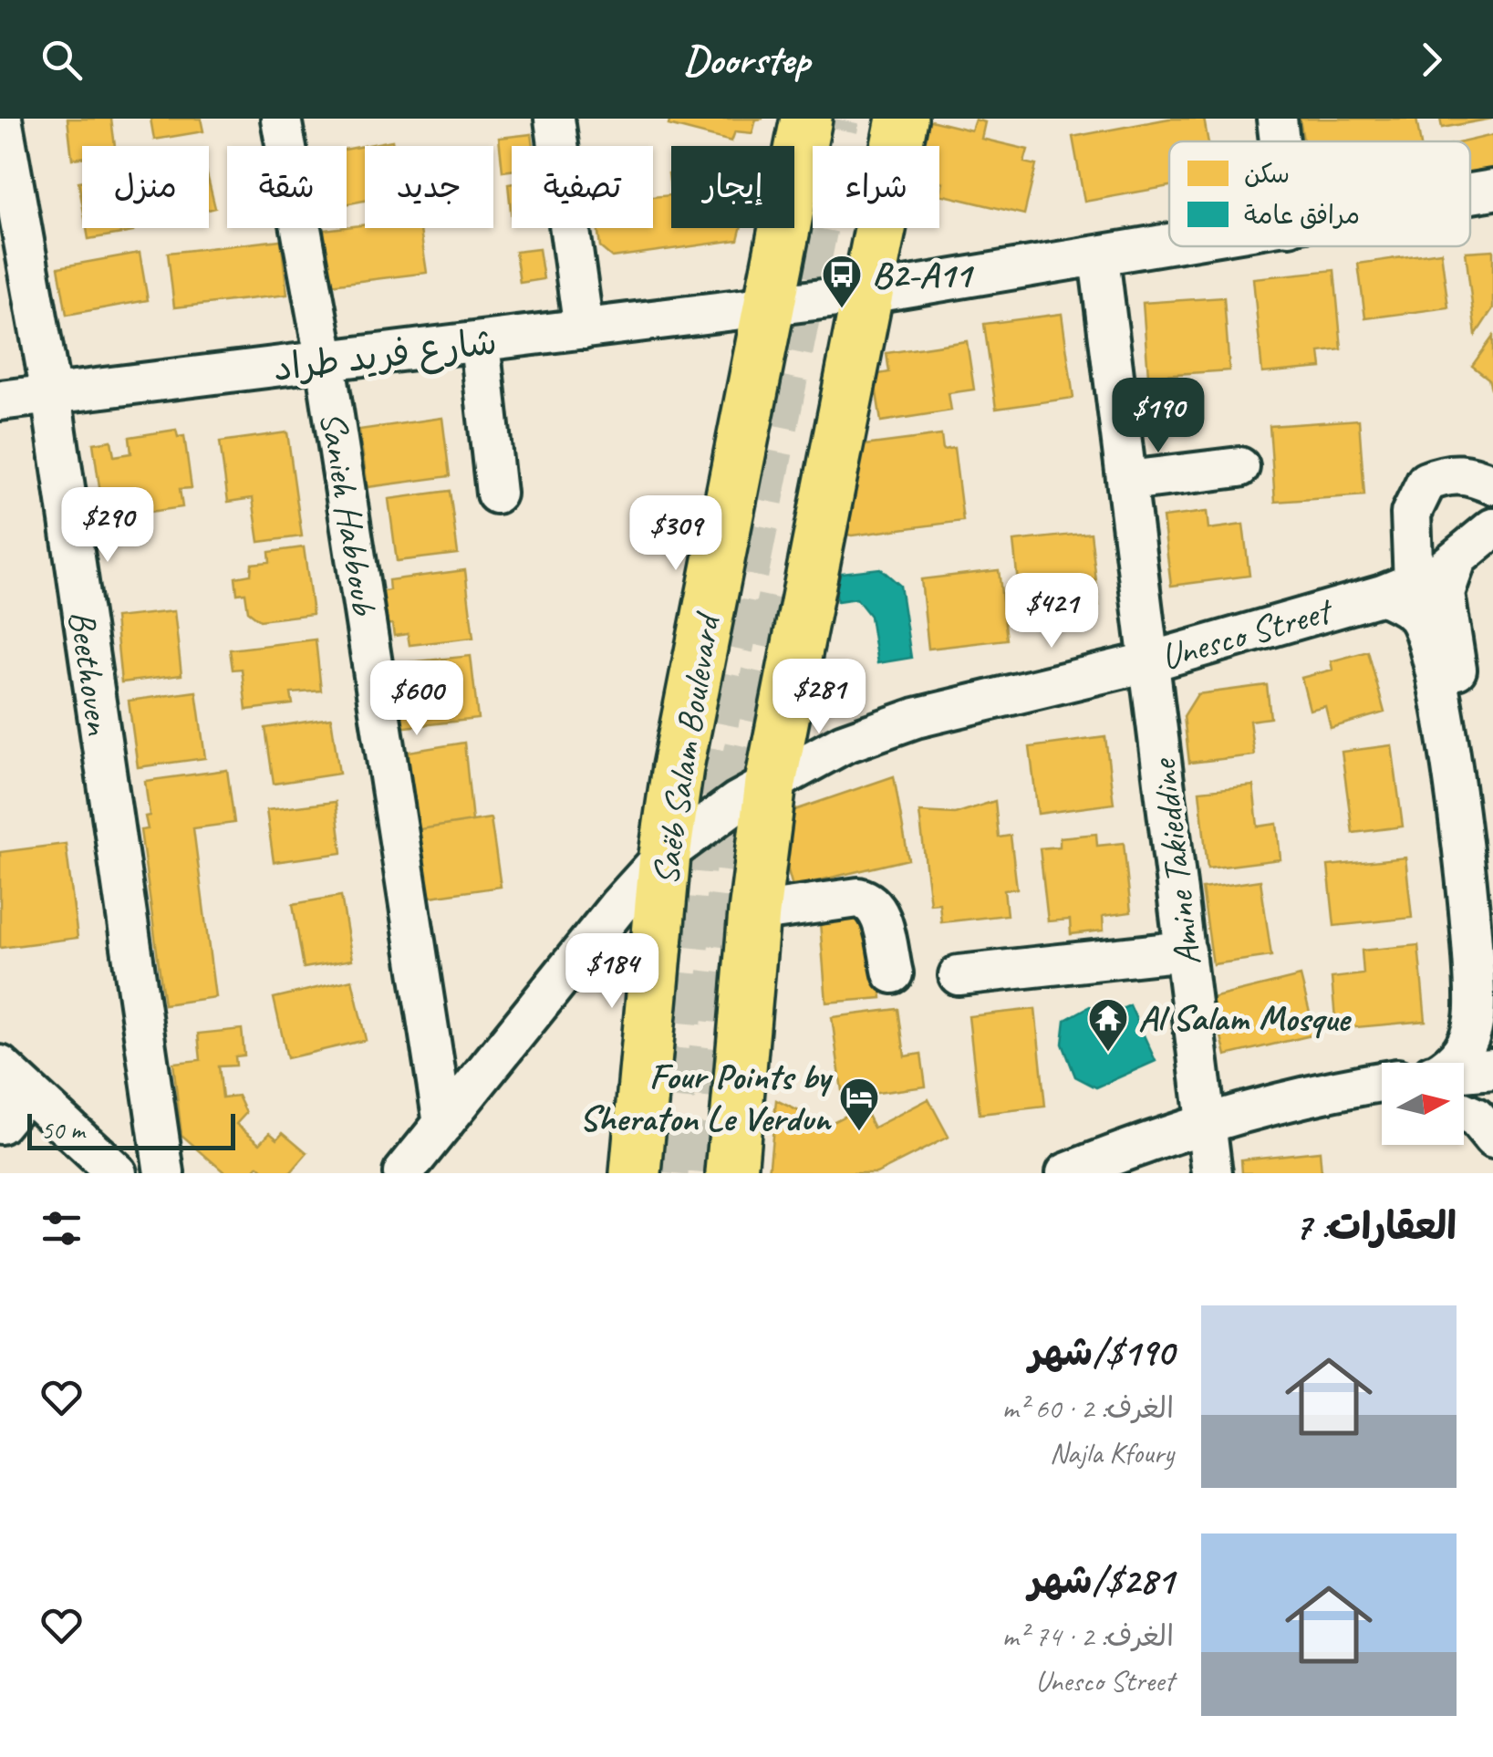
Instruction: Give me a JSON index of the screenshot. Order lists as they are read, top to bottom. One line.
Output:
{"streets":{"main road":["Saëb Salam Boulevard"],"street":["شارع فريد طراد","Sanieh Habboub","Unesco Street","Beethoven","Amine Takieddine"]},"crossings":[["شارع فريد طراد","Sanieh Habboub"],["شارع فريد طراد","Beethoven"],["شارع فريد طراد","Saëb Salam Boulevard"],["شارع فريد طراد","Amine Takieddine"],["Sanieh Habboub","Unesco Street"],["Unesco Street","Saëb Salam Boulevard"],["Unesco Street","Amine Takieddine"]],"places":{"bus stop":["B2-A11"],"temple":["Al Salam Mosque"],"hotel":["Four Points by Sheraton Le Verdun"]},"legend":["سكن","مرافق عامة"],"scale_bar":"50 m","north":"right","page":{"header":"Doorstep","chip":["شراء","إيجار","تصفية","جديد","شقة","منزل"],"price":["$190","$290","$309","$421","$281","$600","$184"],"scale":"50 m","heading":"العقارات: 7","list":[{"name":"$190/شهر","note":"الغرف: 2 · 60 m² · Najla Kfoury"},{"name":"$281/شهر","note":"الغرف: 2 · 74 m² · Unesco Street"}]}}
